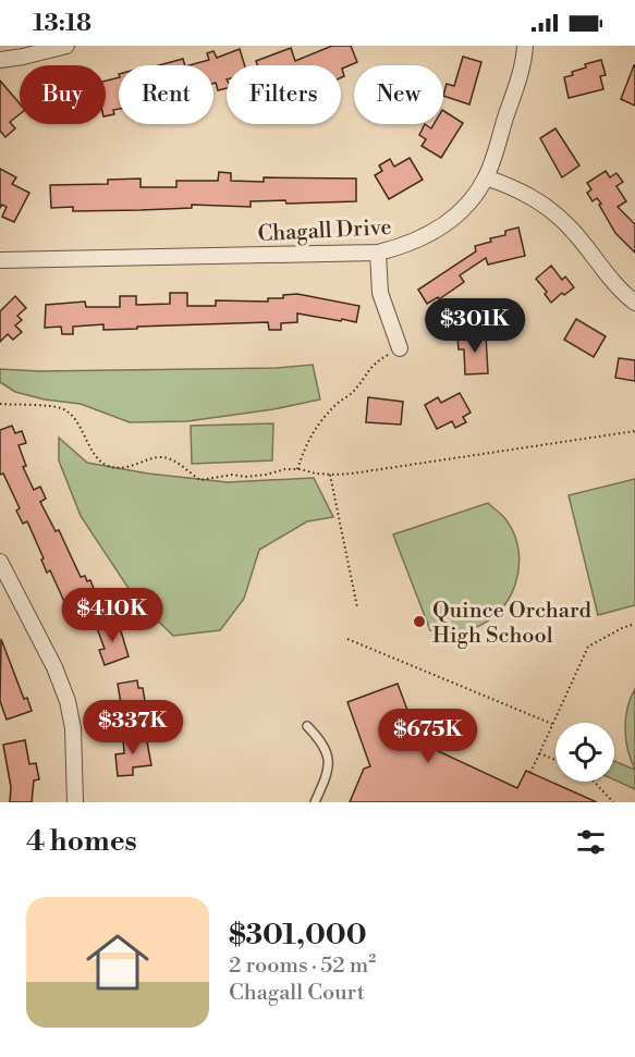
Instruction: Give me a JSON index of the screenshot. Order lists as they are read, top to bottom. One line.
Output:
{"streets":{"street":["Chagall Drive"]},"places":["Quince Orchard High School"],"page":{"status":"13:18","chip":["Buy","Rent","Filters","New"],"price":["$301K","$410K","$337K","$675K"],"heading":"4 homes","list":[{"name":"$301,000","note":"2 rooms · 52 m² · Chagall Court"}]}}
